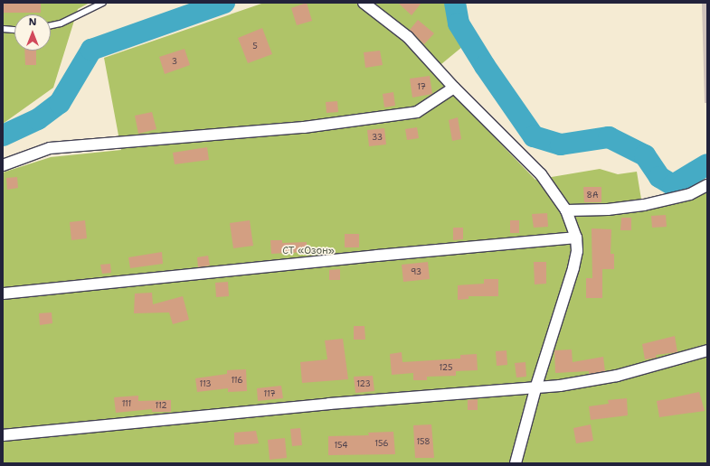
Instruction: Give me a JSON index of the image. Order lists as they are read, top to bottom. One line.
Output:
{"parks":["СТ «Озон»"],"house_numbers":["5","3","17","33","8А","93","125","116","113","123","117","111","112","158","156","154"],"north":"top"}
